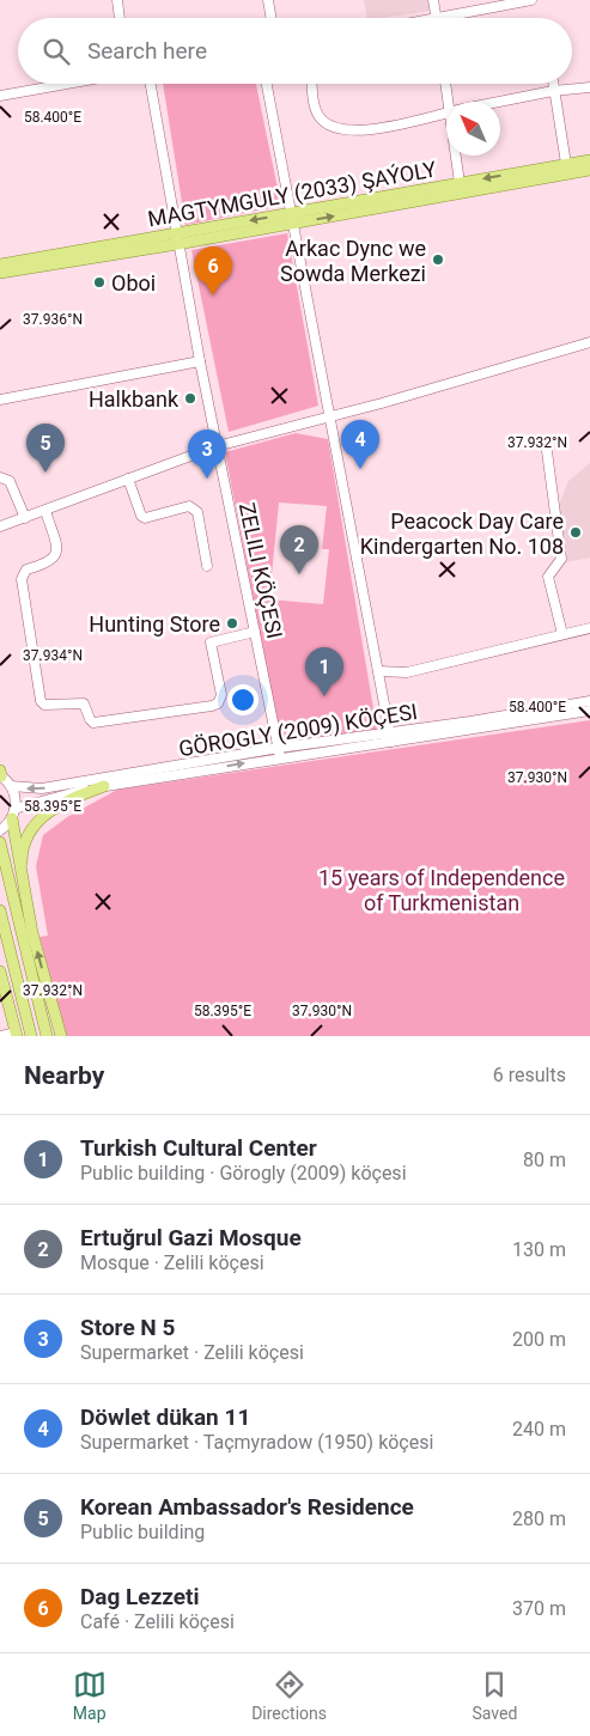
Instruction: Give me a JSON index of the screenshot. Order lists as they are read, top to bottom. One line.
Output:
{"streets":{"main road":["MAGTYMGULY (2033) ŞAÝOLY"],"street":["ZELILI KÖÇESI","GÖROGLY (2009) KÖÇESI"]},"crossings":[["MAGTYMGULY (2033) ŞAÝOLY","ZELILI KÖÇESI"],["ZELILI KÖÇESI","GÖROGLY (2009) KÖÇESI"]],"parks":["15 years of Independence of Turkmenistan"],"places":["Arkac Dync we Sowda Merkezi","Oboi","Halkbank","Peacock Day Care Kindergarten No. 108","Hunting Store"],"north":"top left","page":{"search":"Search here","pins":["6","4","5","3","2","1"],"heading":["Nearby","6 results"],"list":[{"mark":"1","name":"Turkish Cultural Center","note":"Public building · Görogly (2009) köçesi","value":"80 m"},{"mark":"2","name":"Ertuğrul Gazi Mosque","note":"Mosque · Zelili köçesi","value":"130 m"},{"mark":"3","name":"Store N 5","note":"Supermarket · Zelili köçesi","value":"200 m"},{"mark":"4","name":"Döwlet dükan 11","note":"Supermarket · Taçmyradow (1950) köçesi","value":"240 m"},{"mark":"5","name":"Korean Ambassador's Residence","note":"Public building","value":"280 m"},{"mark":"6","name":"Dag Lezzeti","note":"Café · Zelili köçesi","value":"370 m"}],"nav":["Map","Directions","Saved"]},"coordinates":["58.400°E","37.936°N","37.932°N","37.934°N","37.930°N","58.395°E"]}
